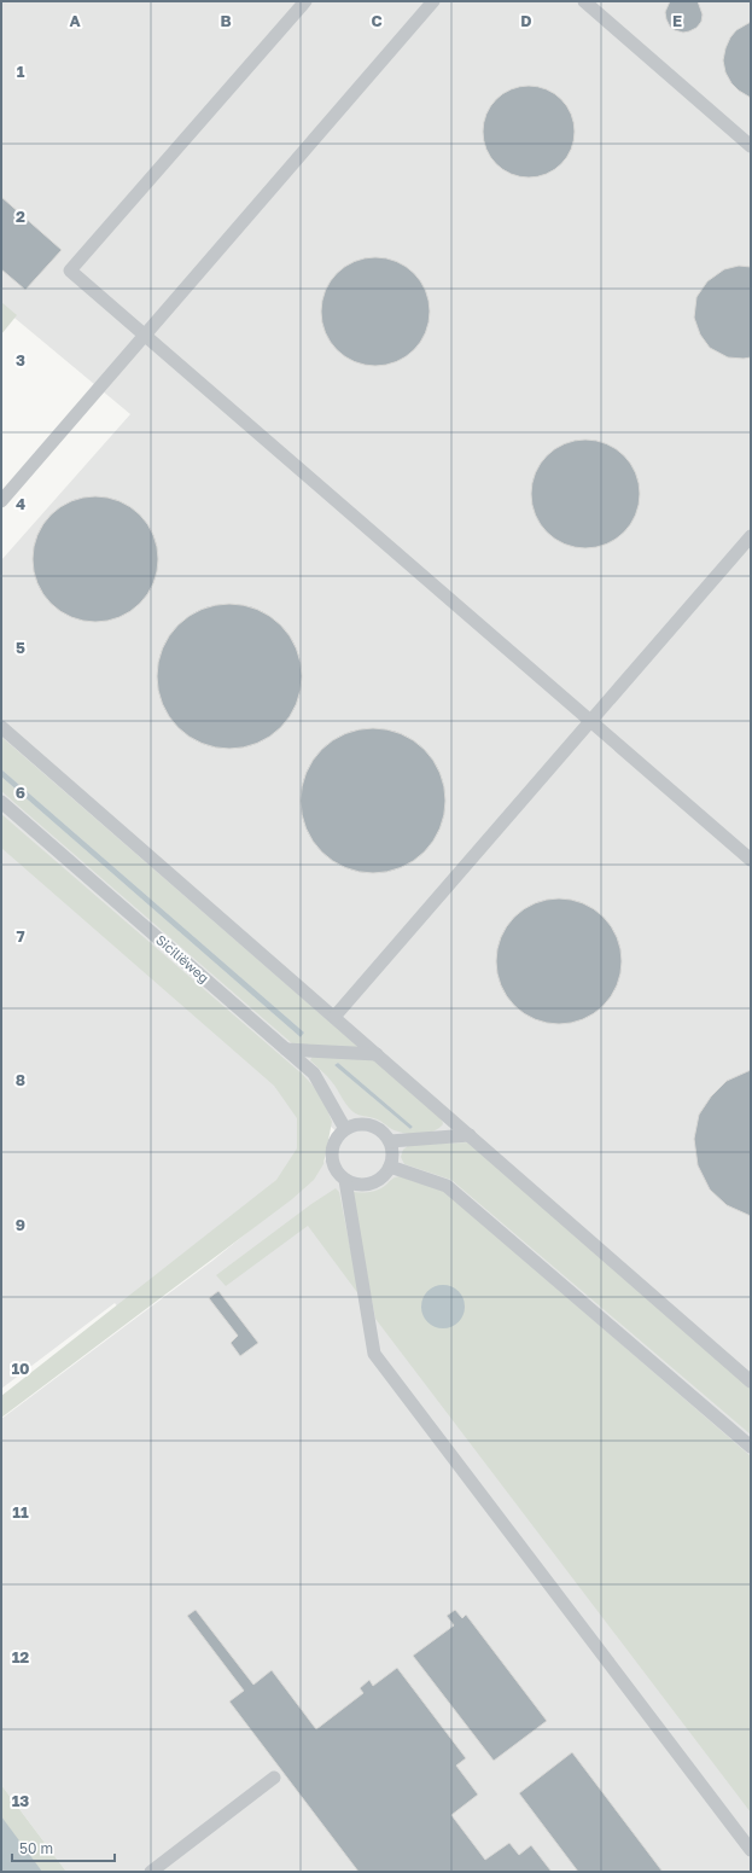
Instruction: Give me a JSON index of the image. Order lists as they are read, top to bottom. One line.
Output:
{"streets":{"street":["Siciliëweg"]},"scale_bar":"50 m","grid":{"columns":["A","B","C","D","E"],"rows":["1","2","3","4","5","6","7","8","9","10","11","12","13"]}}
